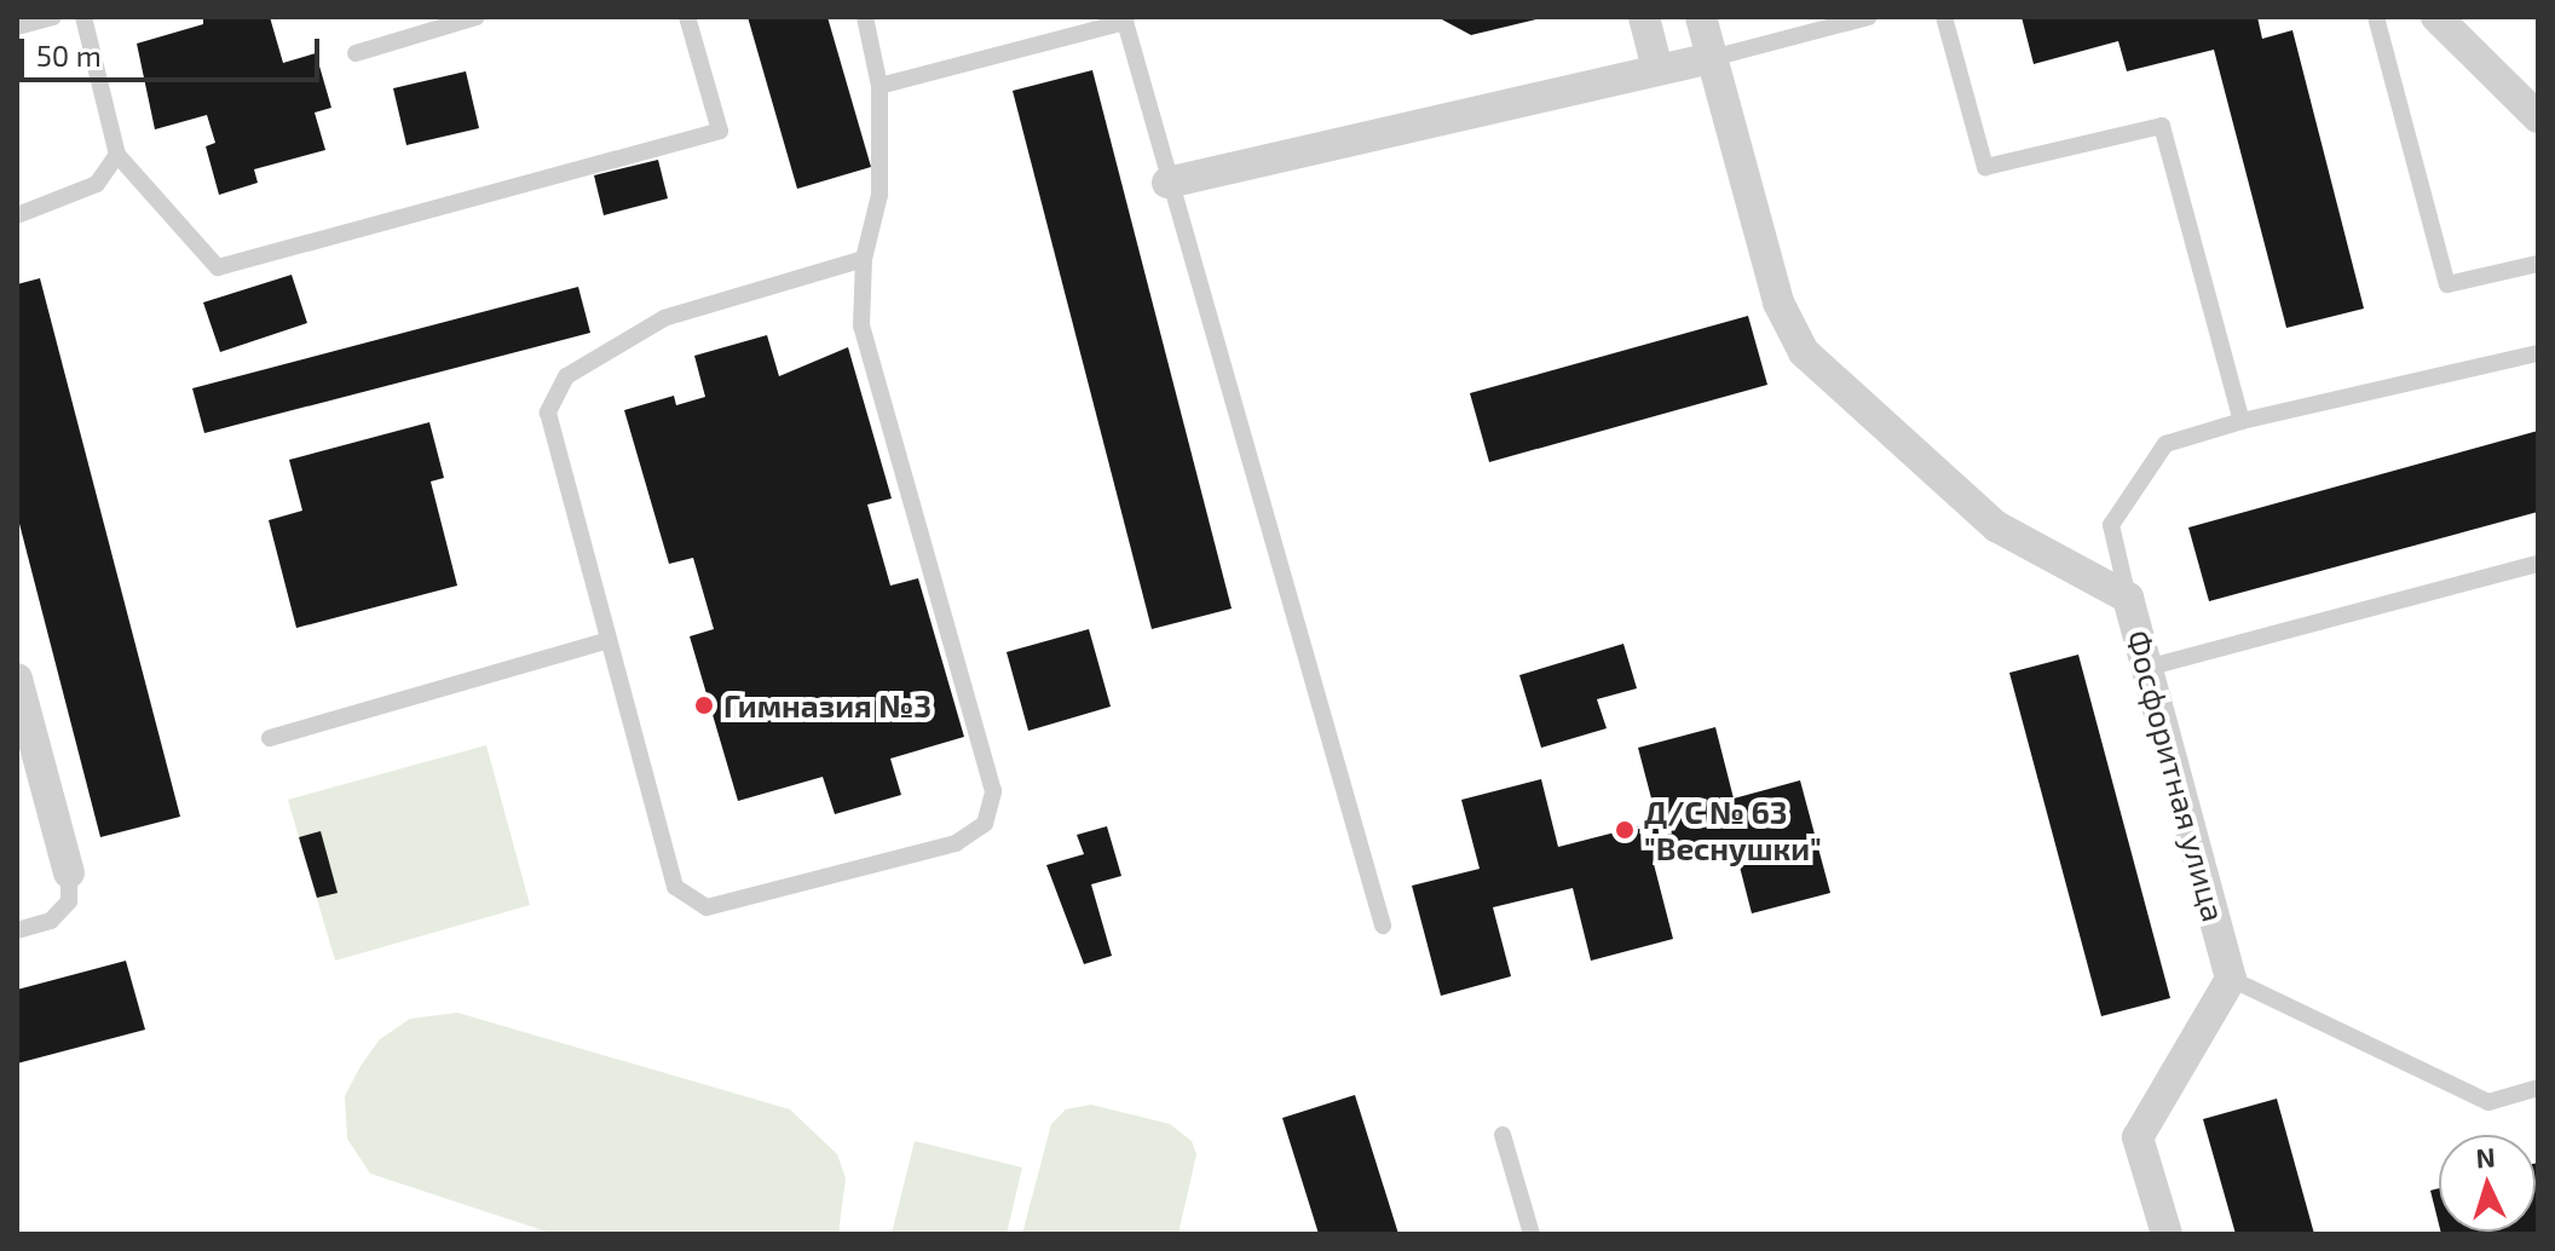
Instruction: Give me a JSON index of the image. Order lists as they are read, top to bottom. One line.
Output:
{"streets":{"street":["Фосфоритная улица"]},"places":["Гимназия №3","Д/С № 63 \"Веснушки\""],"scale_bar":"50 m","north":"top"}
